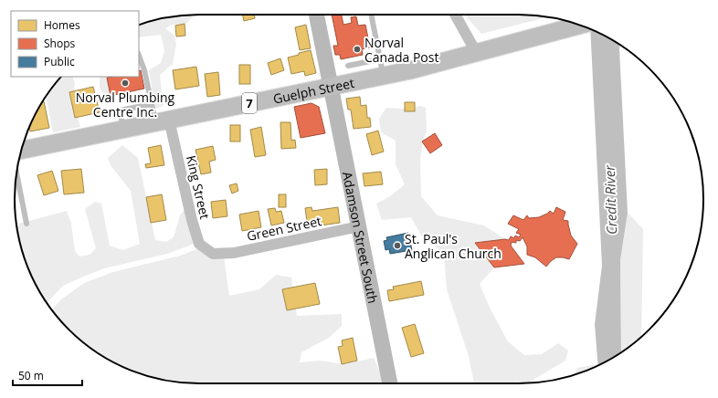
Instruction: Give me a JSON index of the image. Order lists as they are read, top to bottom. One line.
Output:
{"streets":{"main road":["Guelph Street","7","Adamson Street South"],"street":["King Street","Green Street"]},"crossings":[["Guelph Street","King Street"],["Guelph Street","Adamson Street South"],["King Street","Green Street"],["Green Street","Adamson Street South"]],"water":["Credit River"],"places":["Norval Canada Post","Norval Plumbing Centre Inc.","St. Paul's Anglican Church"],"legend":["Homes","Shops","Public"],"scale_bar":"50 m"}
